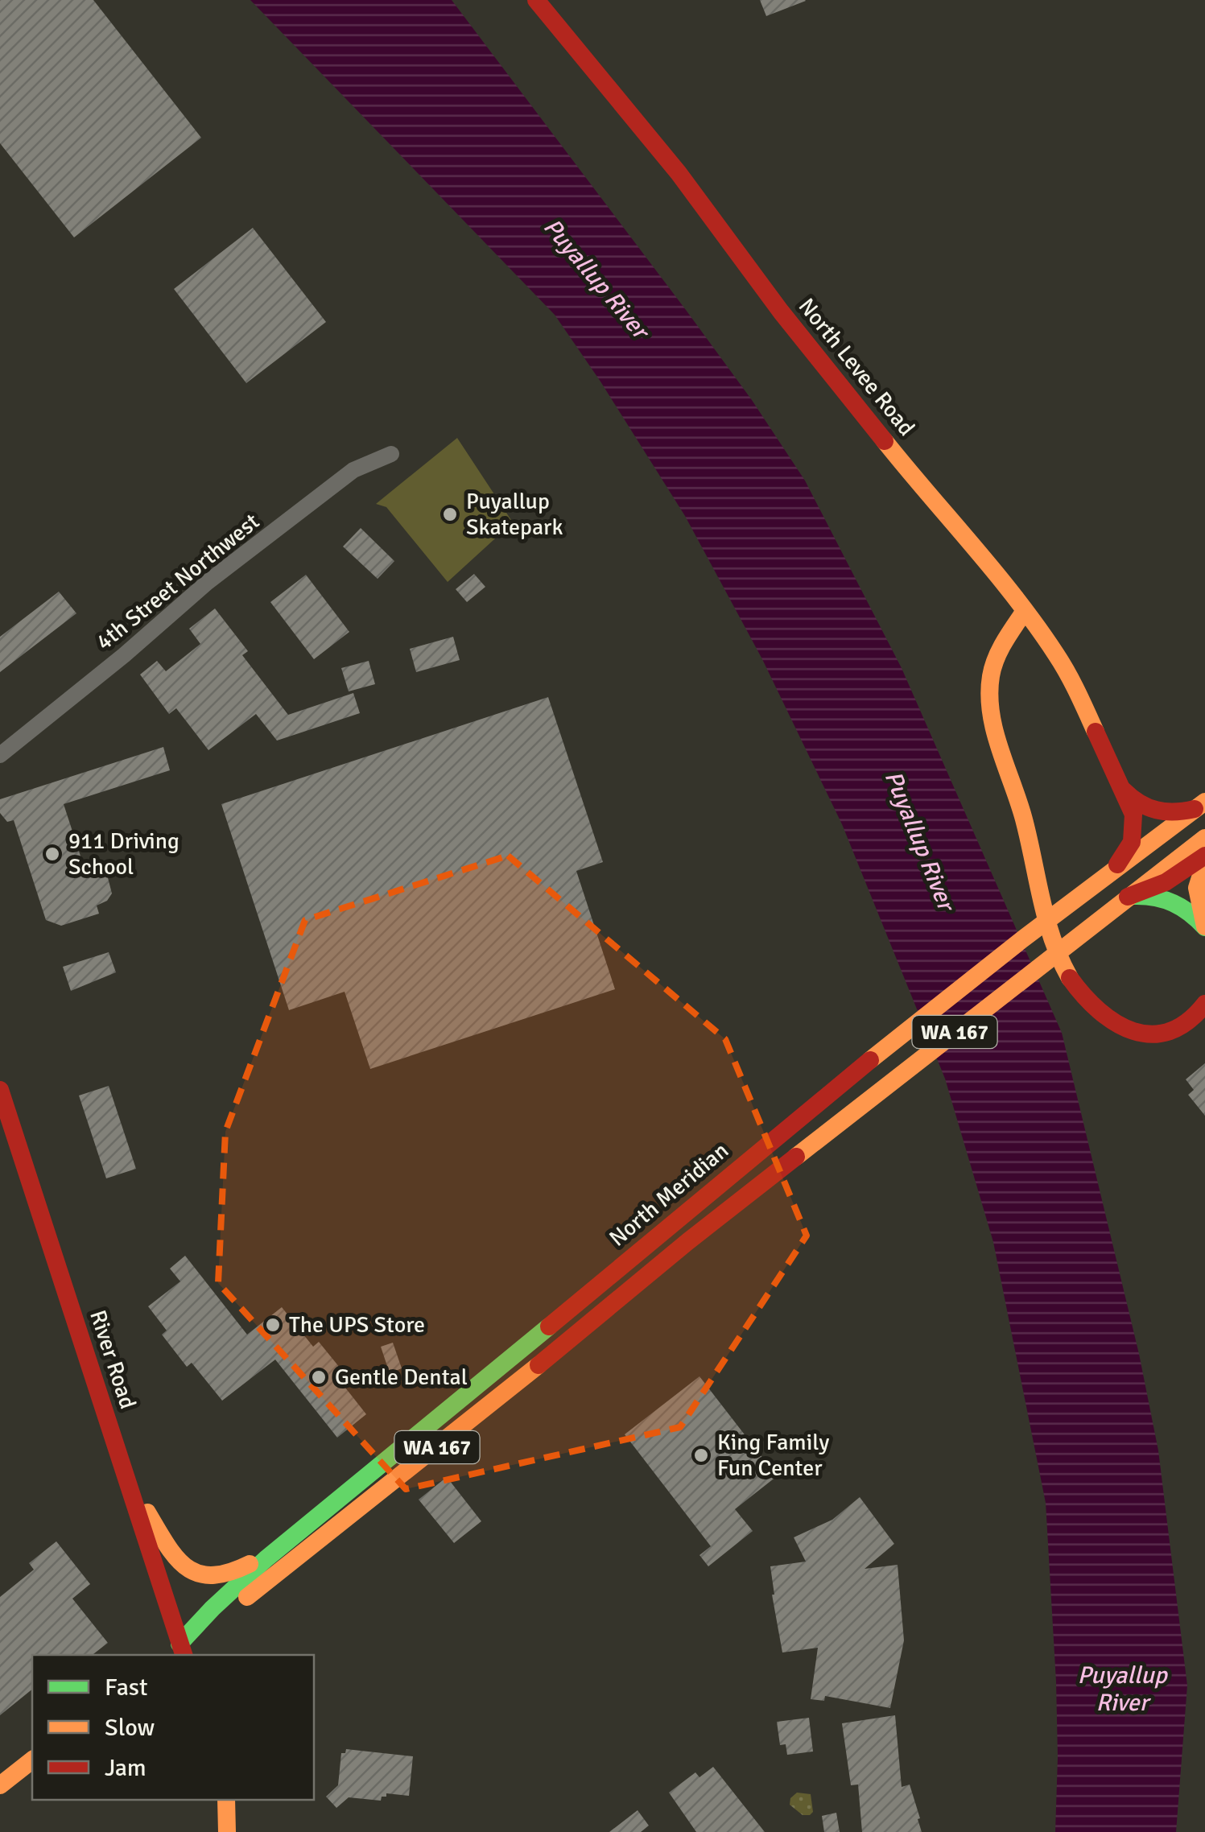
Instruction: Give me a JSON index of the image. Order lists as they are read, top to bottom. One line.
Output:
{"streets":{"main road":["North Levee Road","WA 167","North Meridian","River Road"],"street":["4th Street Northwest"]},"crossings":[["North Levee Road","North Meridian"],["WA 167","North Meridian"],["WA 167","River Road"],["North Meridian","River Road"]],"water":["Puyallup River"],"places":["Puyallup Skatepark","911 Driving School","The UPS Store","Gentle Dental","King Family Fun Center"],"legend":["Fast","Slow","Jam"]}
